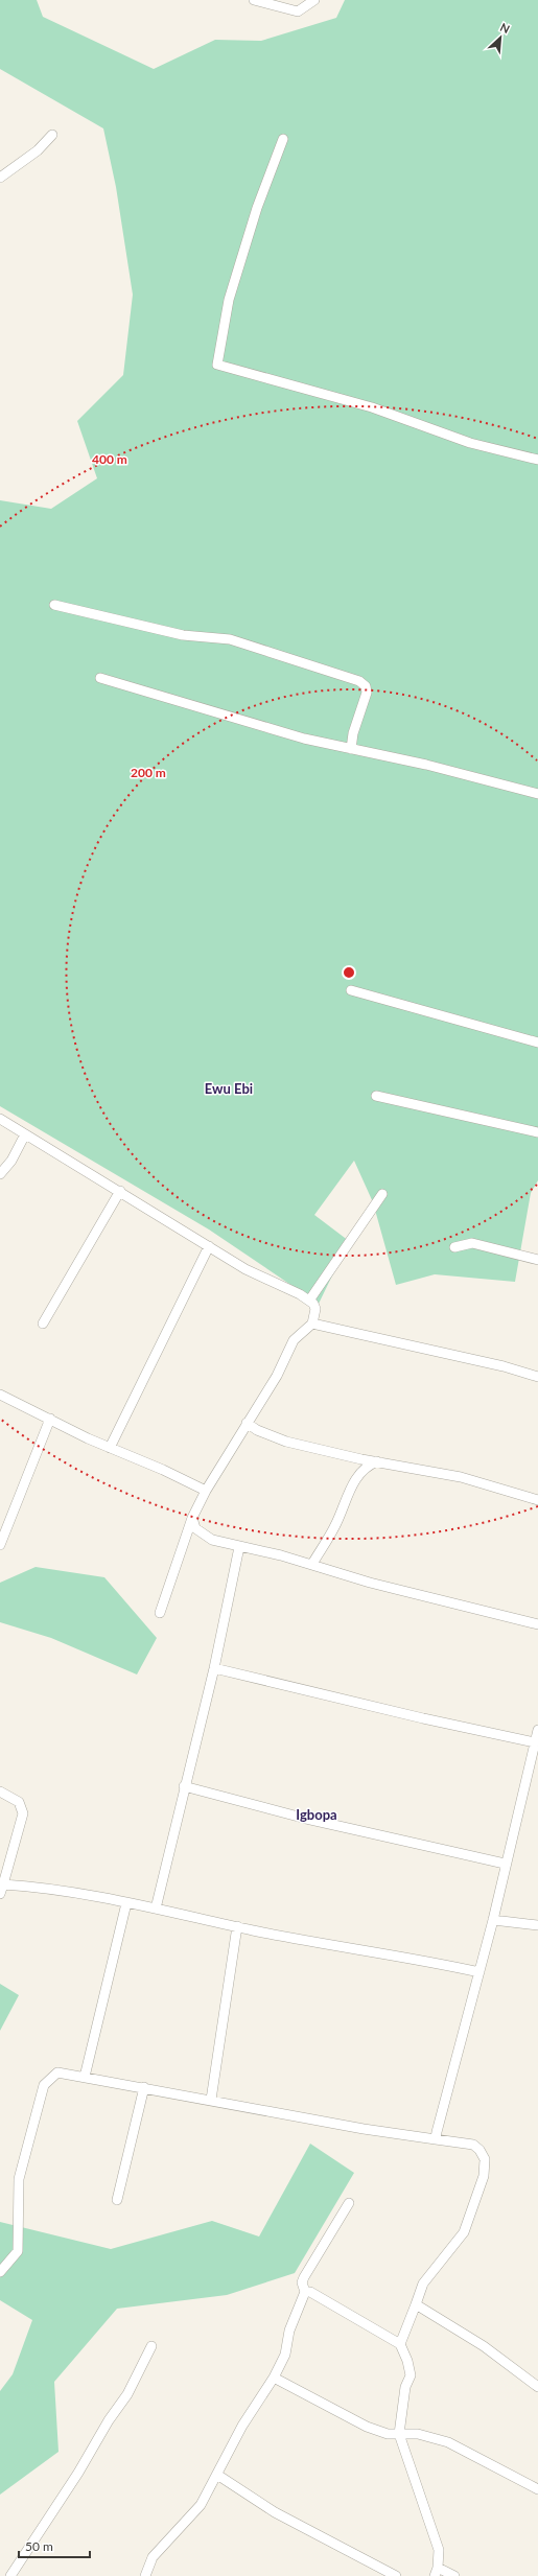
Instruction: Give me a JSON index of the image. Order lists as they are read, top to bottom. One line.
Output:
{"districts":["Ewu Ebi","Igbopa"],"scale_bar":"50 m","north":"top right","rings":["400 m","200 m"]}
